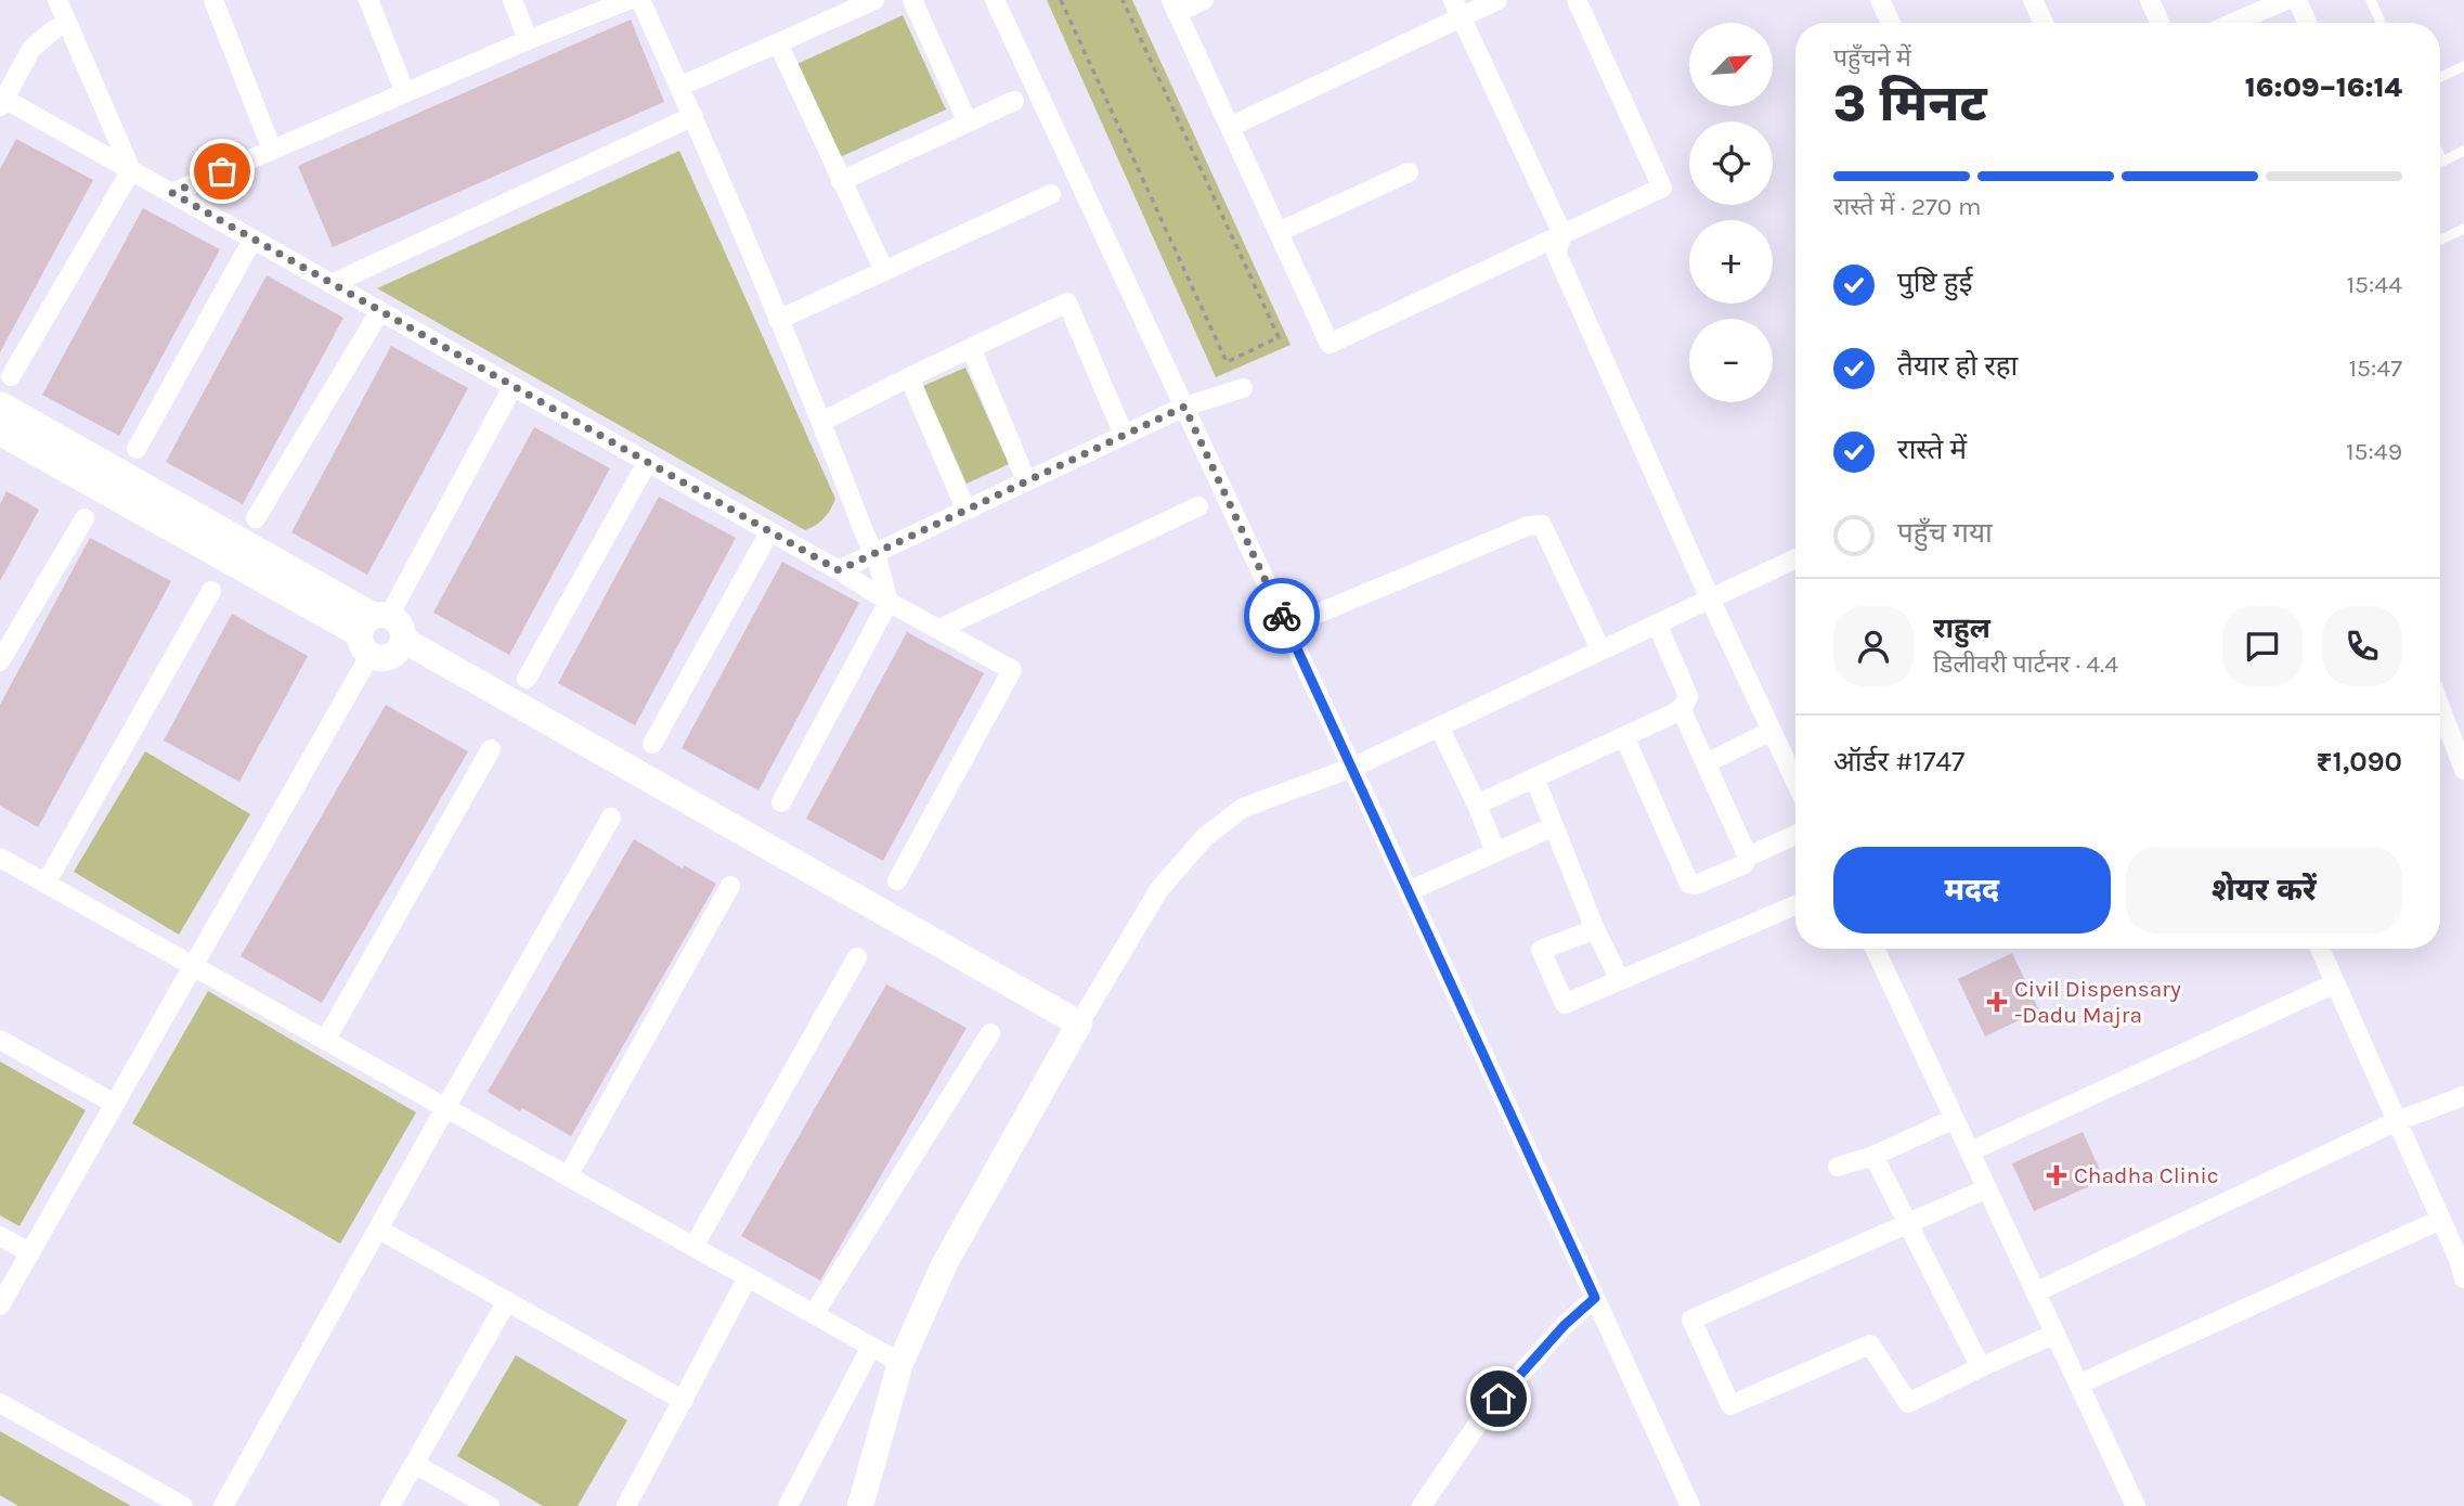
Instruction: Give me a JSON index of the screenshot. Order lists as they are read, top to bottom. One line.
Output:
{"places":{"health":["Civil Dispensary -Dadu Majra","Chadha Clinic"]},"north":"top right","page":{"map_buttons":["+","−"],"heading":["3 मिनट","पहुँचने में","16:09–16:14"],"panel":["राहुल","डिलीवरी पार्टनर · 4.4","ऑर्डर #1747","₹1,090"],"bar":"रास्ते में · 270 m","list":[["पुष्टि हुई","15:44"],["तैयार हो रहा","15:47"],["रास्ते में","15:49"],"पहुँच गया"],"buttons":["मदद","शेयर करें"]}}
